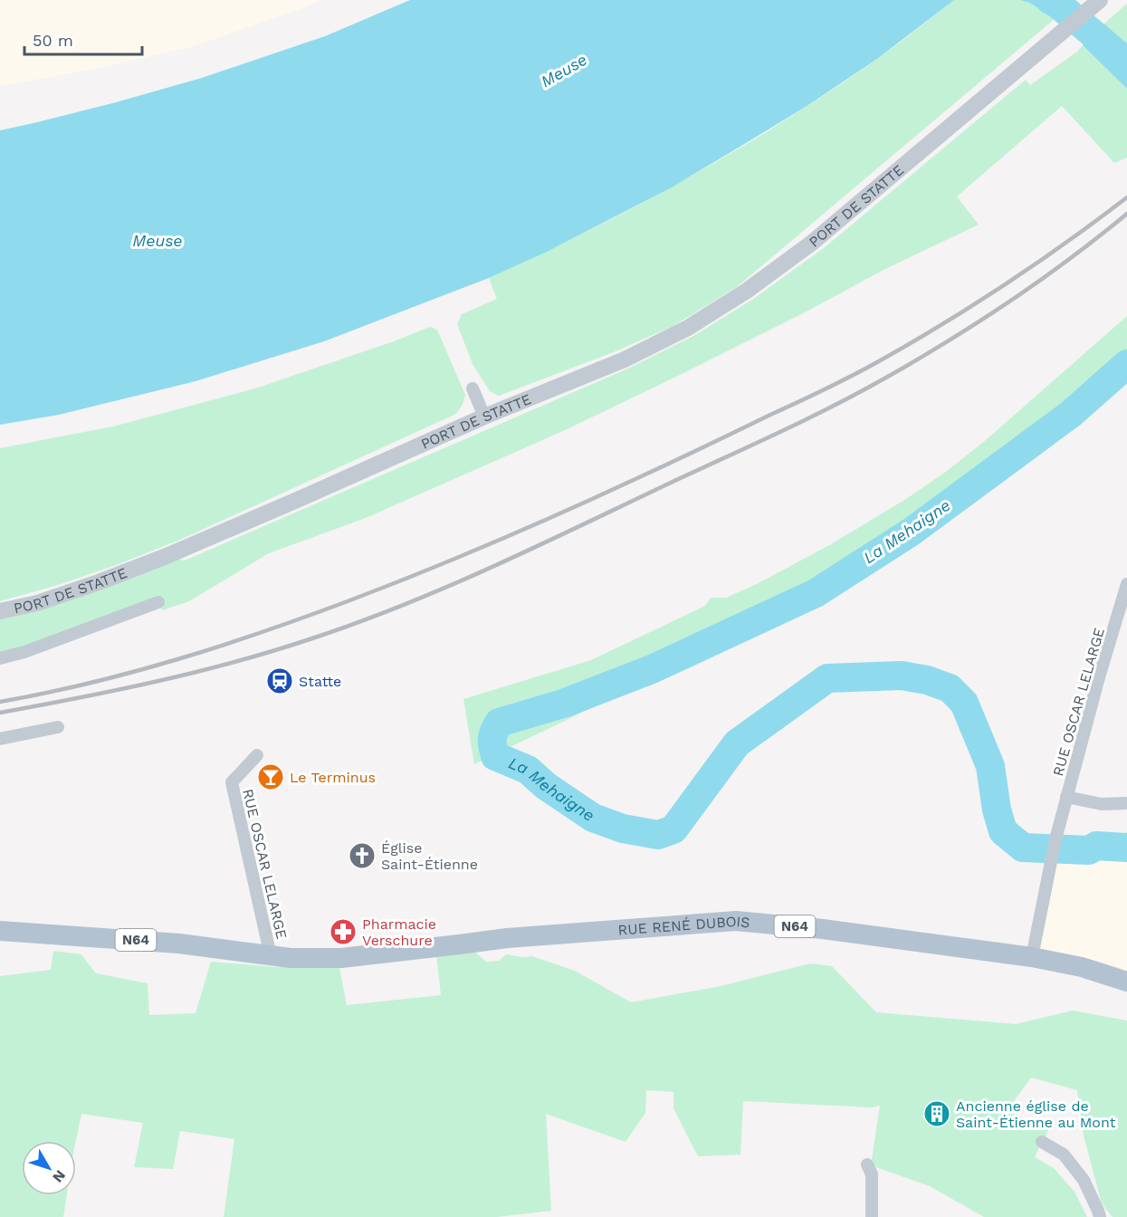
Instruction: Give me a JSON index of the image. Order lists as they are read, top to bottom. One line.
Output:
{"streets":{"main road":["RUE RENÉ DUBOIS","N64"],"street":["PORT DE STATTE","RUE OSCAR LELARGE"]},"crossings":[["RUE OSCAR LELARGE","RUE RENÉ DUBOIS"],["RUE OSCAR LELARGE","N64"],["RUE RENÉ DUBOIS","N64"]],"water":["Meuse","La Mehaigne"],"places":{"station":["Statte"],"bar":["Le Terminus"],"church":["Église Saint-Étienne"],"pharmacy":["Pharmacie Verschure"],"building":["Ancienne église de Saint-Étienne au Mont"]},"scale_bar":"50 m","north":"bottom right"}
